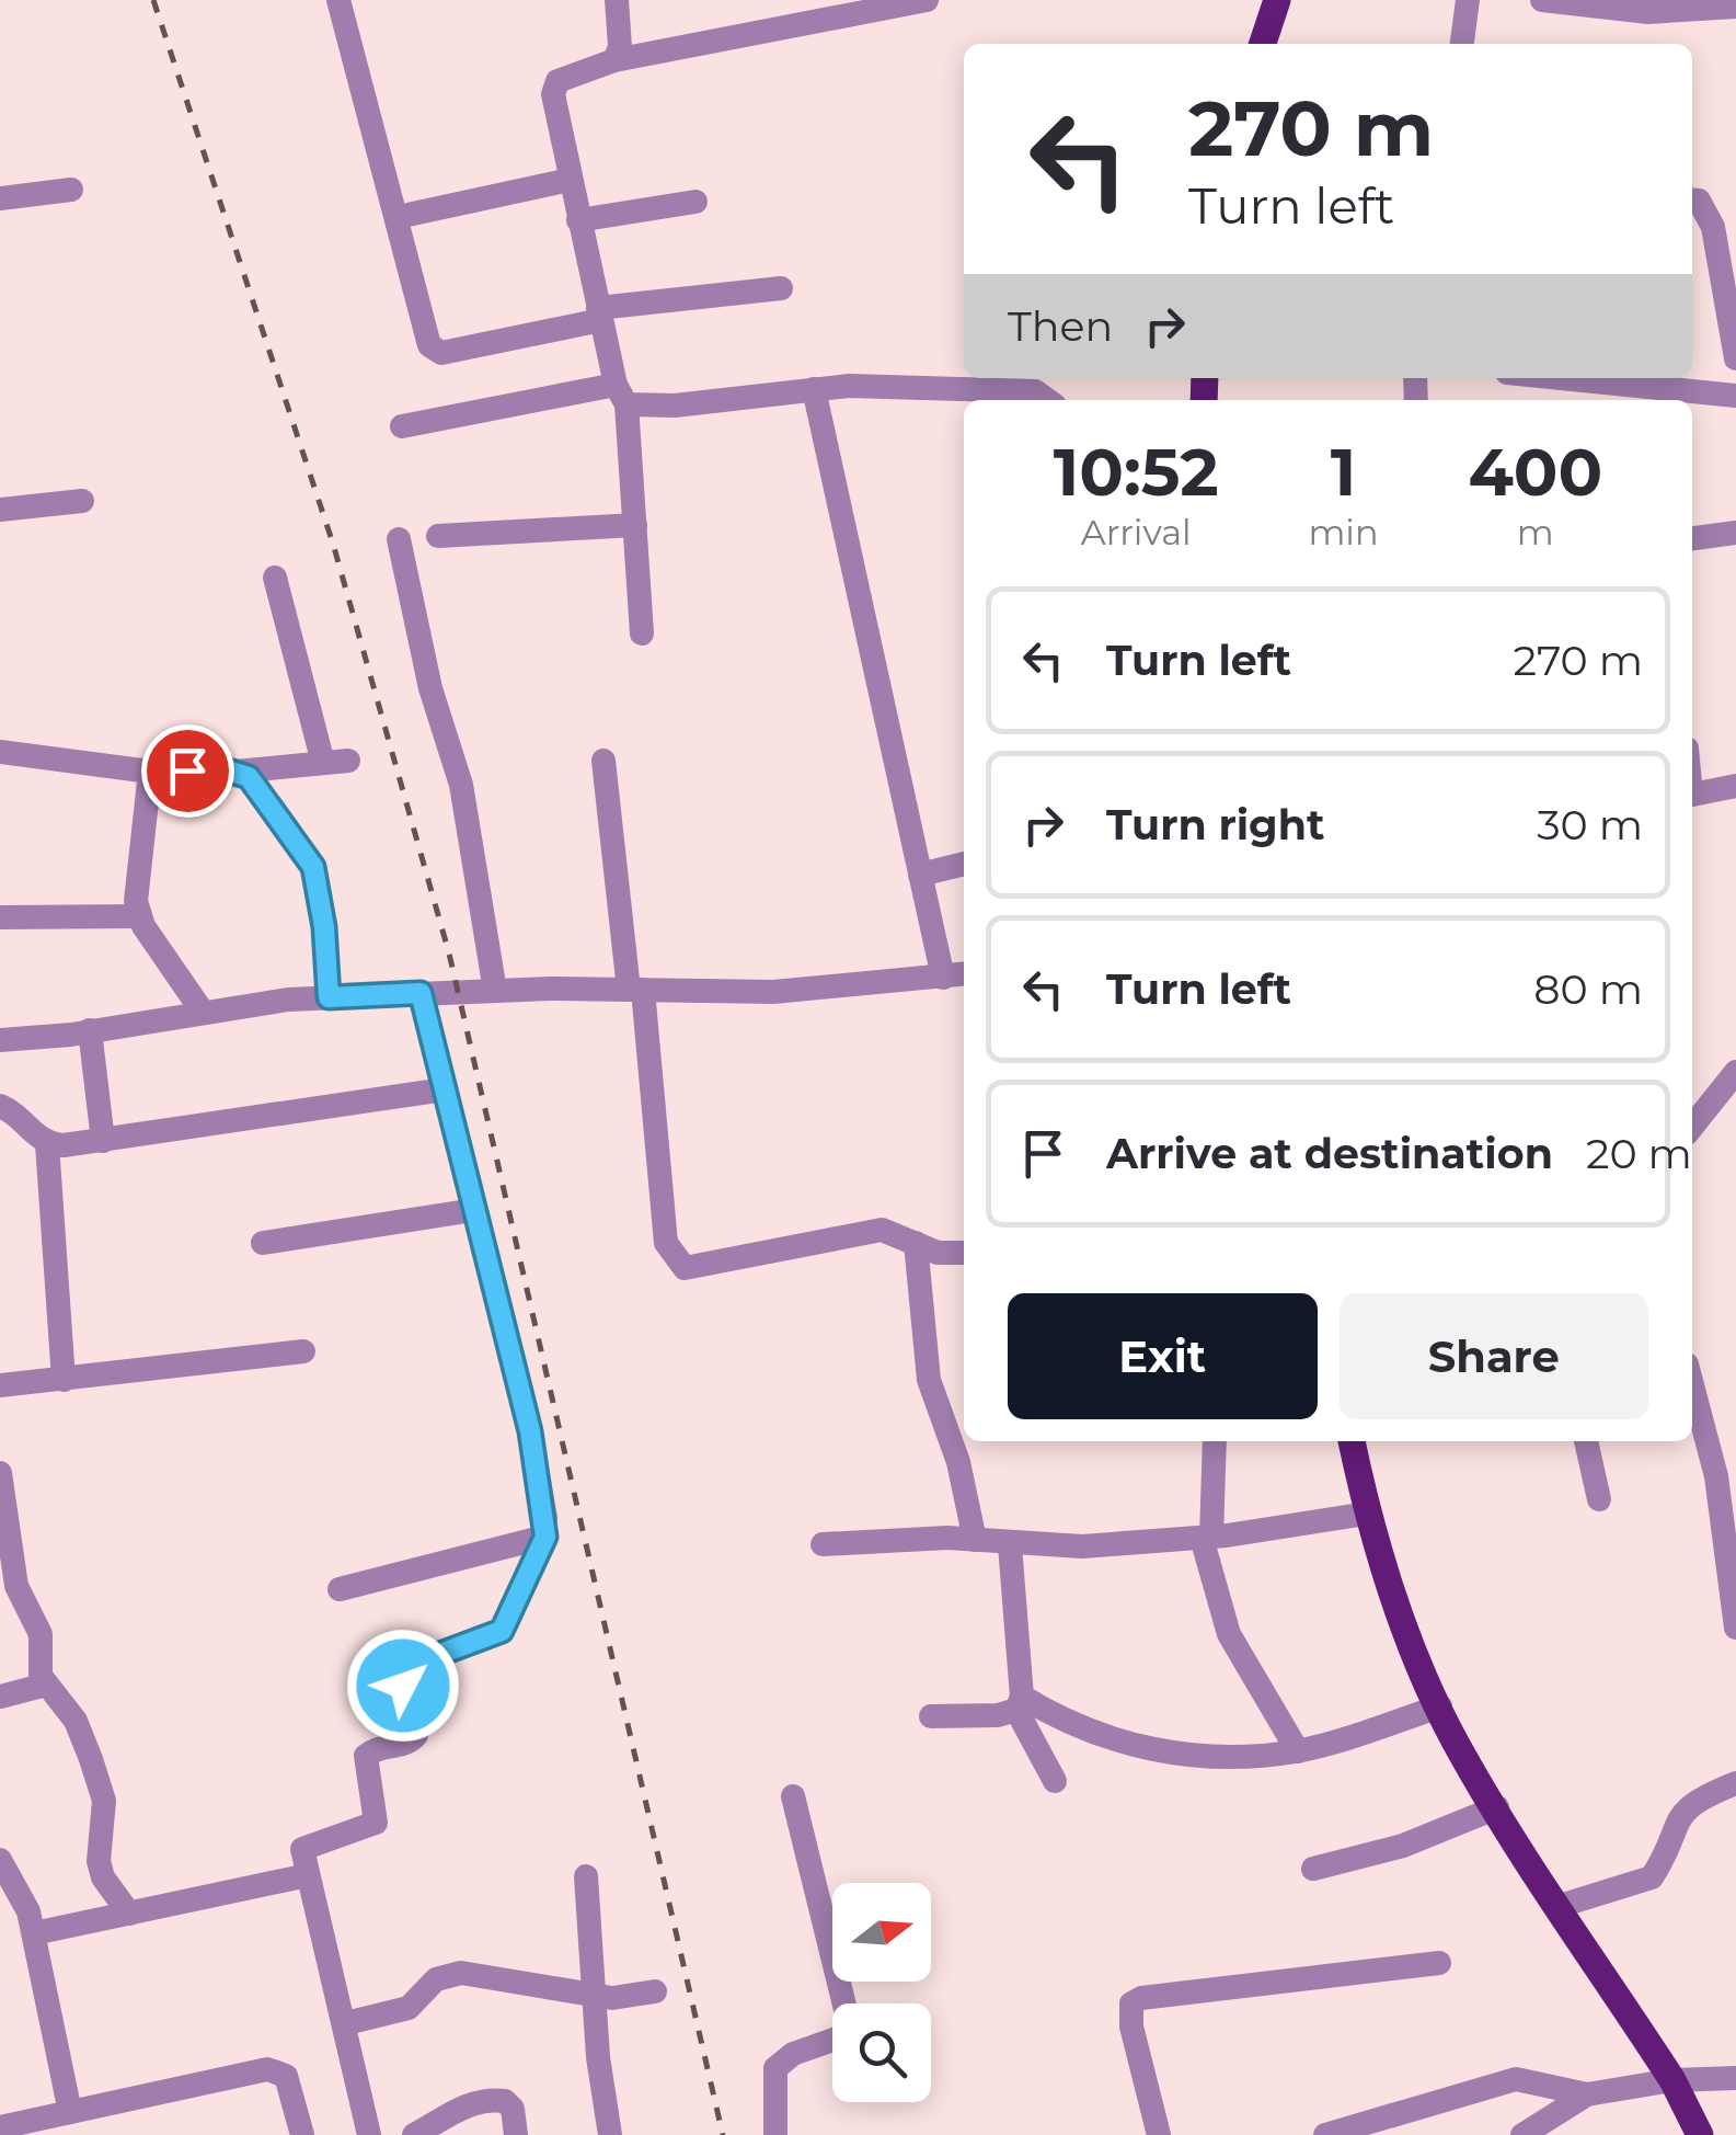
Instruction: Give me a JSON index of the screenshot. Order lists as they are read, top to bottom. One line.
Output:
{"north":"right","page":{"turn":["270 m","Turn left"],"then":"Then","eta":["10:52","Arrival","1","min","400","m"],"list":[{"name":"Turn left","value":"270 m"},{"name":"Turn right","value":"30 m"},{"name":"Turn left","value":"80 m"},{"name":"Arrive at destination","value":"20 m"}],"buttons":["Exit","Share"]}}
